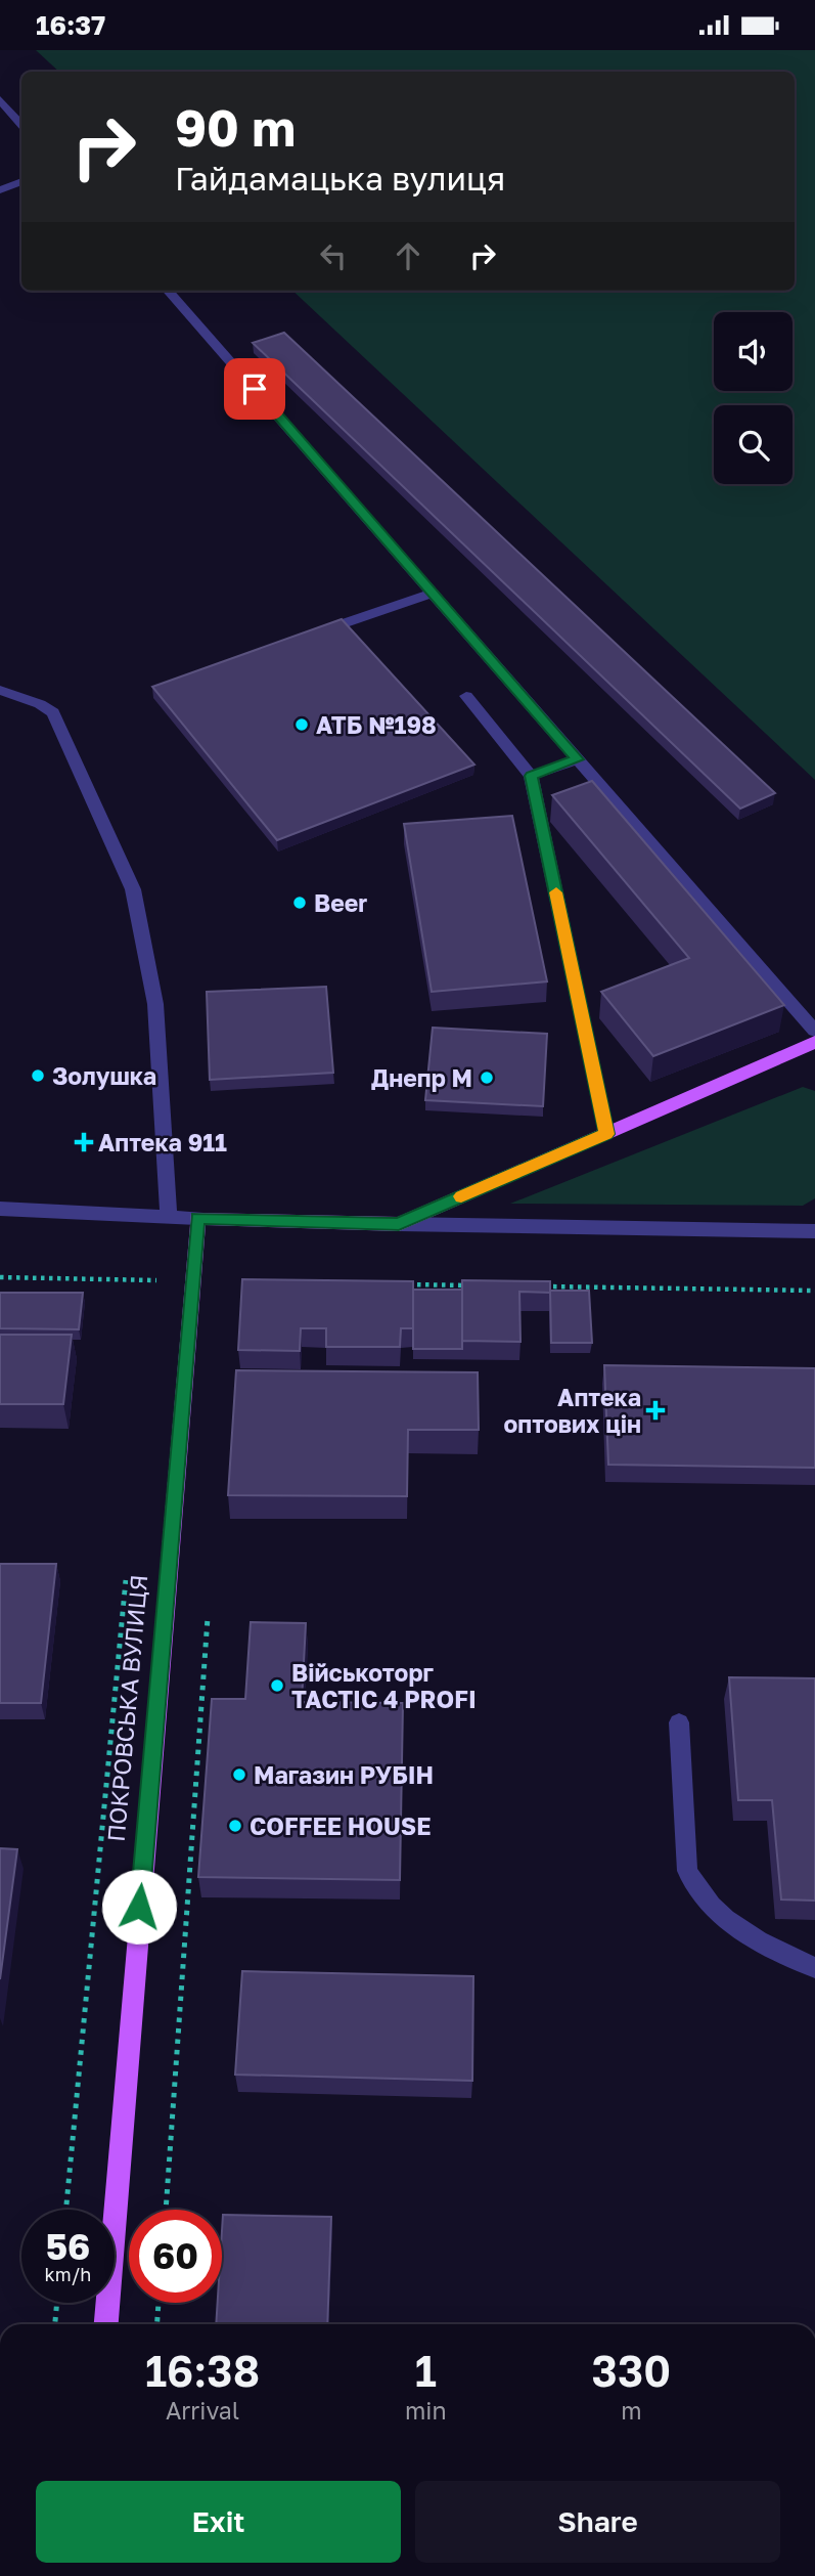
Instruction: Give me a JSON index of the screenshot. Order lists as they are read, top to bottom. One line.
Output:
{"streets":{"main road":["ПОКРОВСЬКА ВУЛИЦЯ"]},"places":{"other":["АТБ №198","Beer","Золушка","Днепр М","Військоторг TACTIC 4 PROFI","Магазин РУБIН","COFFEE HOUSE"],"health":["Аптека 911","Аптека оптових цін"]},"page":{"status":"16:37","turn":["90 m","Гайдамацька вулиця"],"speed":"56 km/h","limit":"60","eta":["16:38","Arrival","1","min","330","m"],"buttons":["Exit","Share"]}}
